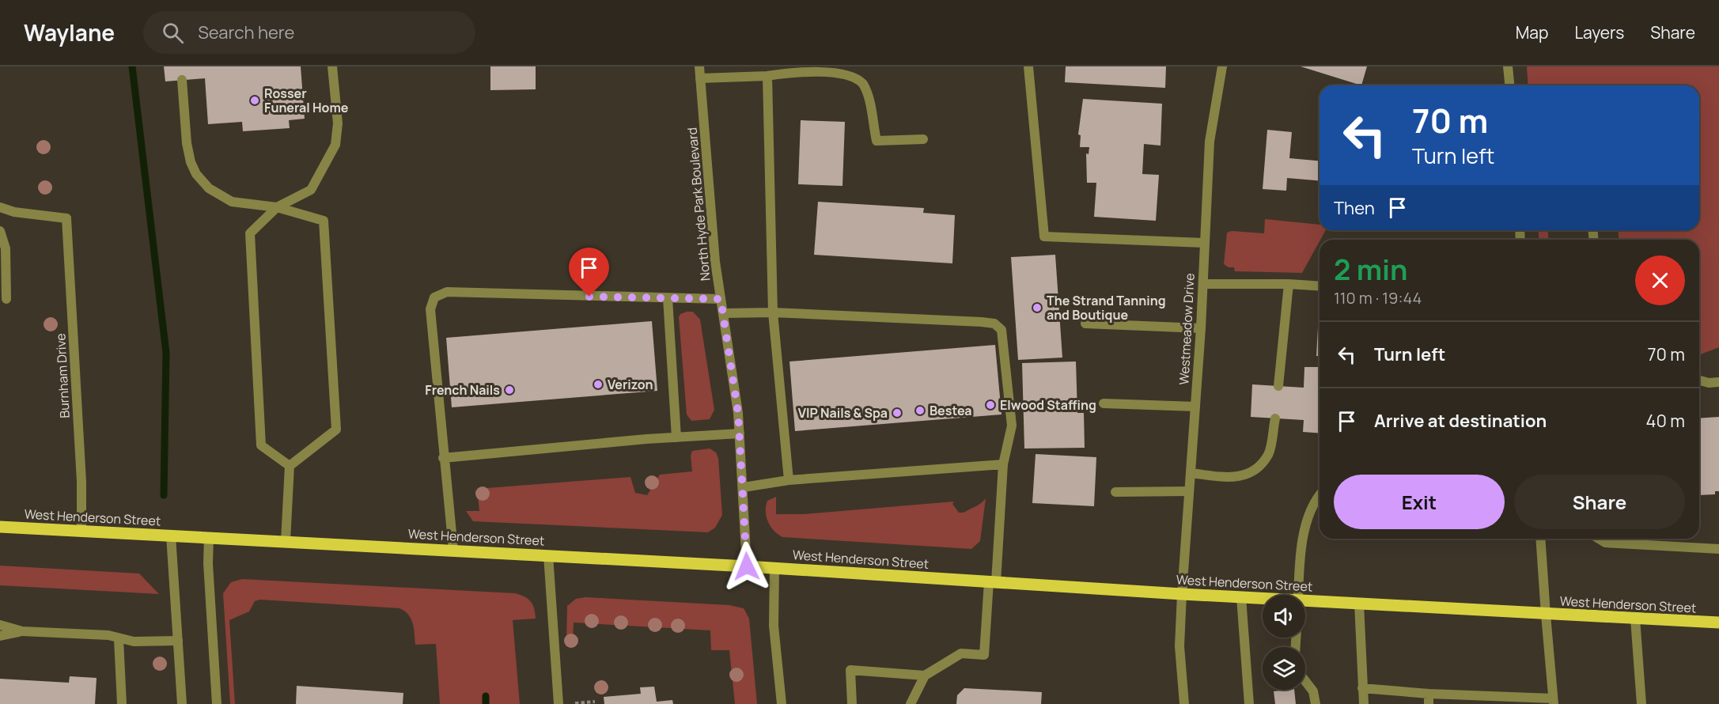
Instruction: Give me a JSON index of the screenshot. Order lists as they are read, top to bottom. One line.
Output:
{"streets":{"main road":["West Henderson Street"],"street":["North Hyde Park Boulevard","Westmeadow Drive","Burnham Drive"]},"crossings":[["North Hyde Park Boulevard","West Henderson Street"],["Westmeadow Drive","West Henderson Street"],["Burnham Drive","West Henderson Street"]],"places":["Rosser Funeral Home","The Strand Tanning and Boutique","Verizon","French Nails","Elwood Staffing","Bestea","VIP Nails & Spa"],"page":{"header":"Waylane","search":"Search here","nav":["Map","Layers","Share"],"turn":["70 m","Turn left"],"then":"Then","heading":["2 min","110 m · 19:44"],"list":[{"name":"Turn left","value":"70 m"},{"name":"Arrive at destination","value":"40 m"}],"buttons":["Exit","Share"]}}
